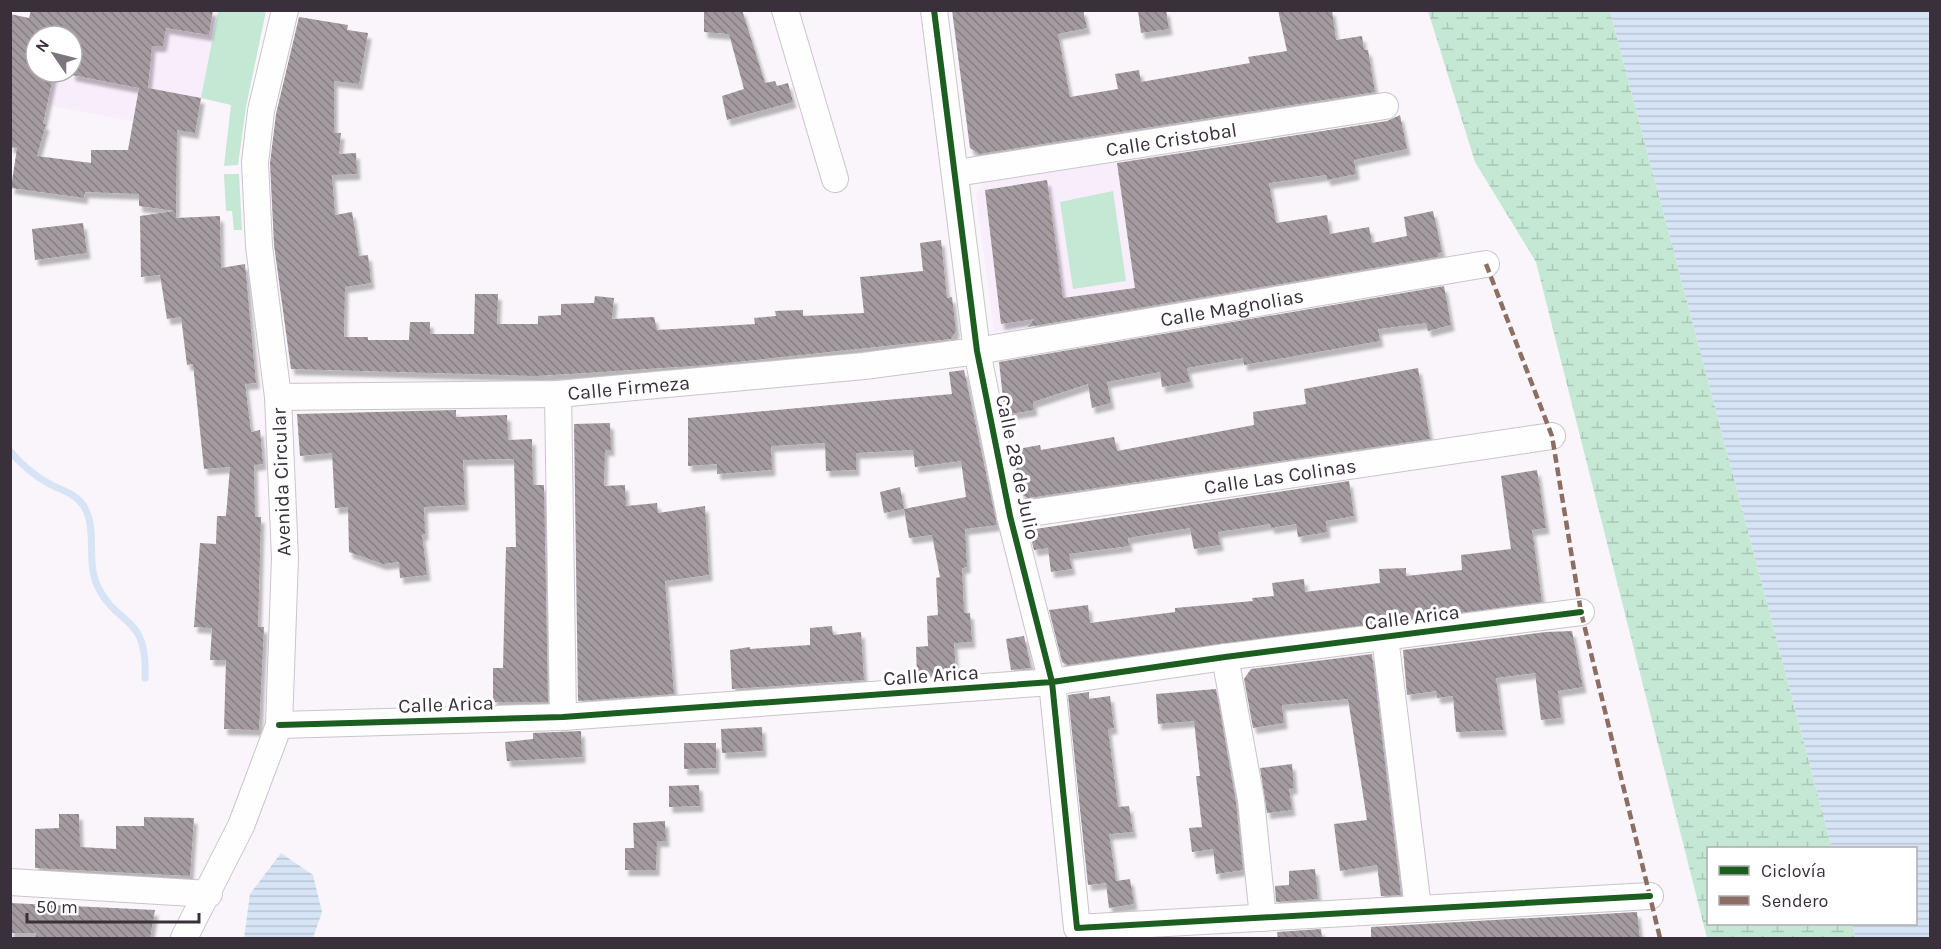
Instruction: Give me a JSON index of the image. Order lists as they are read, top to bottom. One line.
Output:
{"streets":{"street":["Calle Cristobal","Calle Magnolias","Calle Firmeza","Calle 28 de Julio","Calle Las Colinas","Avenida Circular","Calle Arica"]},"crossings":[["Calle Cristobal","Calle 28 de Julio"],["Calle Magnolias","Calle Firmeza"],["Calle Magnolias","Calle 28 de Julio"],["Calle Firmeza","Calle 28 de Julio"],["Calle Firmeza","Avenida Circular"],["Calle 28 de Julio","Calle Las Colinas"],["Calle 28 de Julio","Calle Arica"],["Avenida Circular","Calle Arica"]],"legend":["Ciclovía","Sendero"],"scale_bar":"50 m","north":"top left"}
